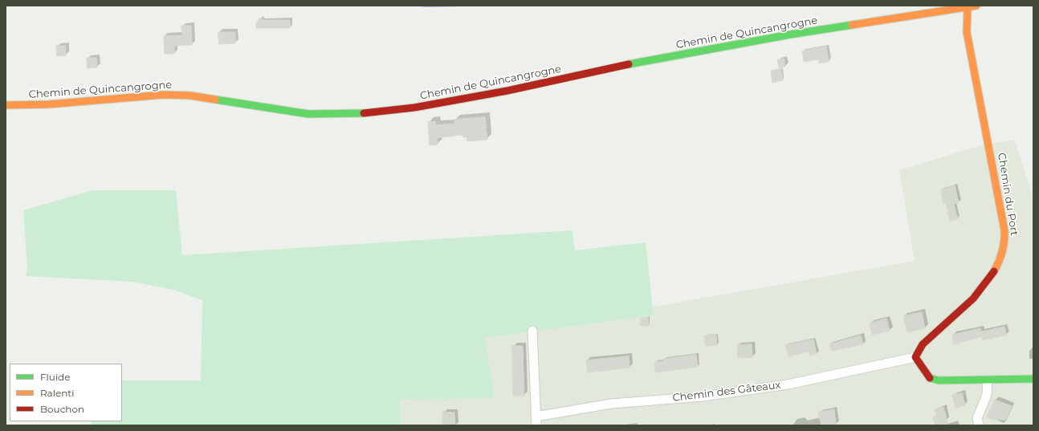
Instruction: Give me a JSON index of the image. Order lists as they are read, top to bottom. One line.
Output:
{"streets":{"street":["Chemin de Quincangrogne","Chemin du Port","Chemin des Gâteaux"]},"crossings":[["Chemin de Quincangrogne","Chemin du Port"],["Chemin du Port","Chemin des Gâteaux"]],"legend":["Fluide","Ralenti","Bouchon"]}
